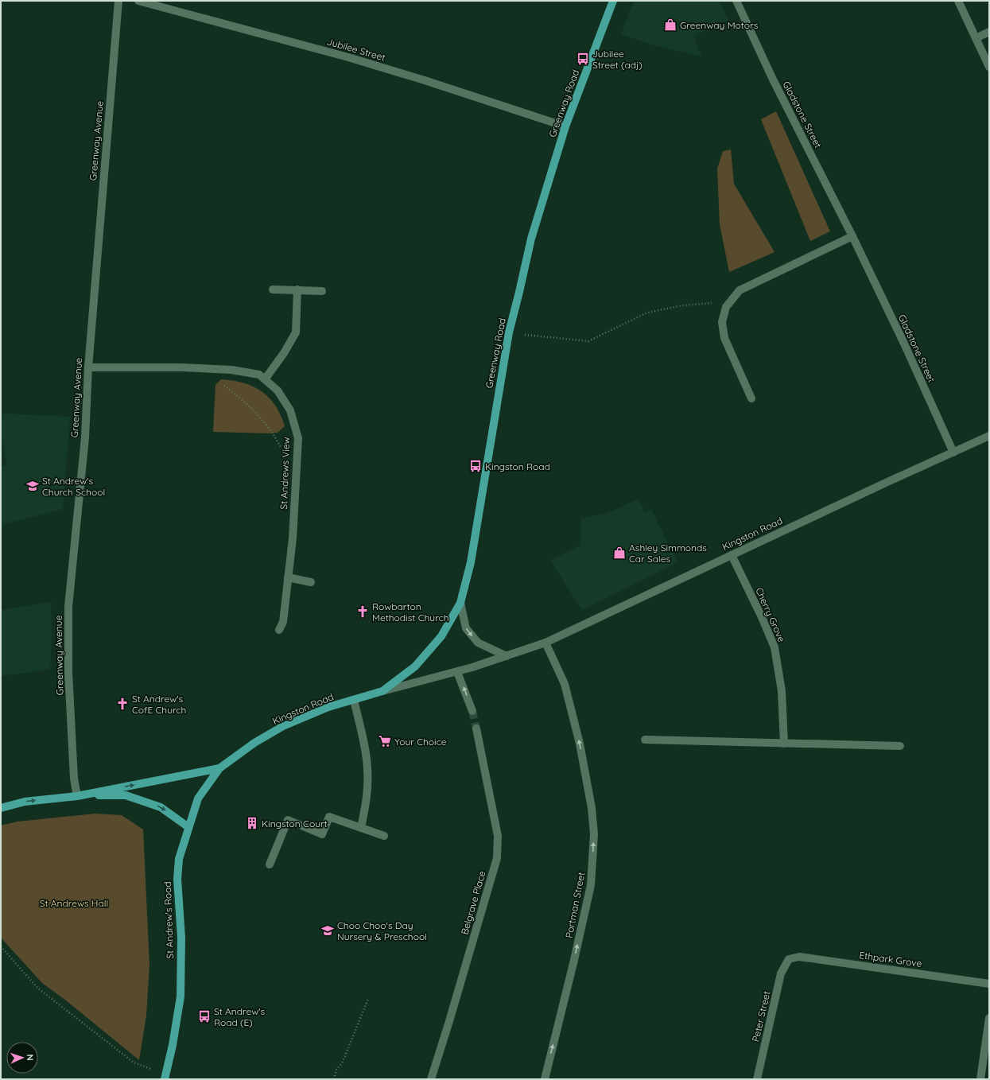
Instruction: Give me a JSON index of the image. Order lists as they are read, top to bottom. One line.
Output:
{"streets":{"main road":["Greenway Road","Kingston Road","St Andrew's Road"],"street":["Jubilee Street","Gladstone Street","Greenway Avenue","St Andrews View","Cherry Grove","Belgrave Place","Portman Street","Ethpark Grove","Peter Street"]},"crossings":[["Jubilee Street","Greenway Road"],["Greenway Road","Kingston Road"],["Gladstone Street","Kingston Road"],["Greenway Avenue","St Andrews View"],["Greenway Avenue","Kingston Road"],["Kingston Road","Cherry Grove"],["Kingston Road","Portman Street"],["Kingston Road","St Andrew's Road"],["Ethpark Grove","Peter Street"]],"one_way":["Portman Street"],"parks":["St Andrews Hall"],"places":{"shop":["Greenway Motors","Ashley Simmonds Car Sales"],"bus stop":["Jubilee Street (adj)","Kingston Road","St Andrew's Road (E)"],"school or university":["St Andrew's Church School","Choo Choo's Day Nursery & Preschool"],"church":["Rowbarton Methodist Church","St Andrew's CofE Church"],"supermarket":["Your Choice"],"building":["Kingston Court"]},"north":"right"}
